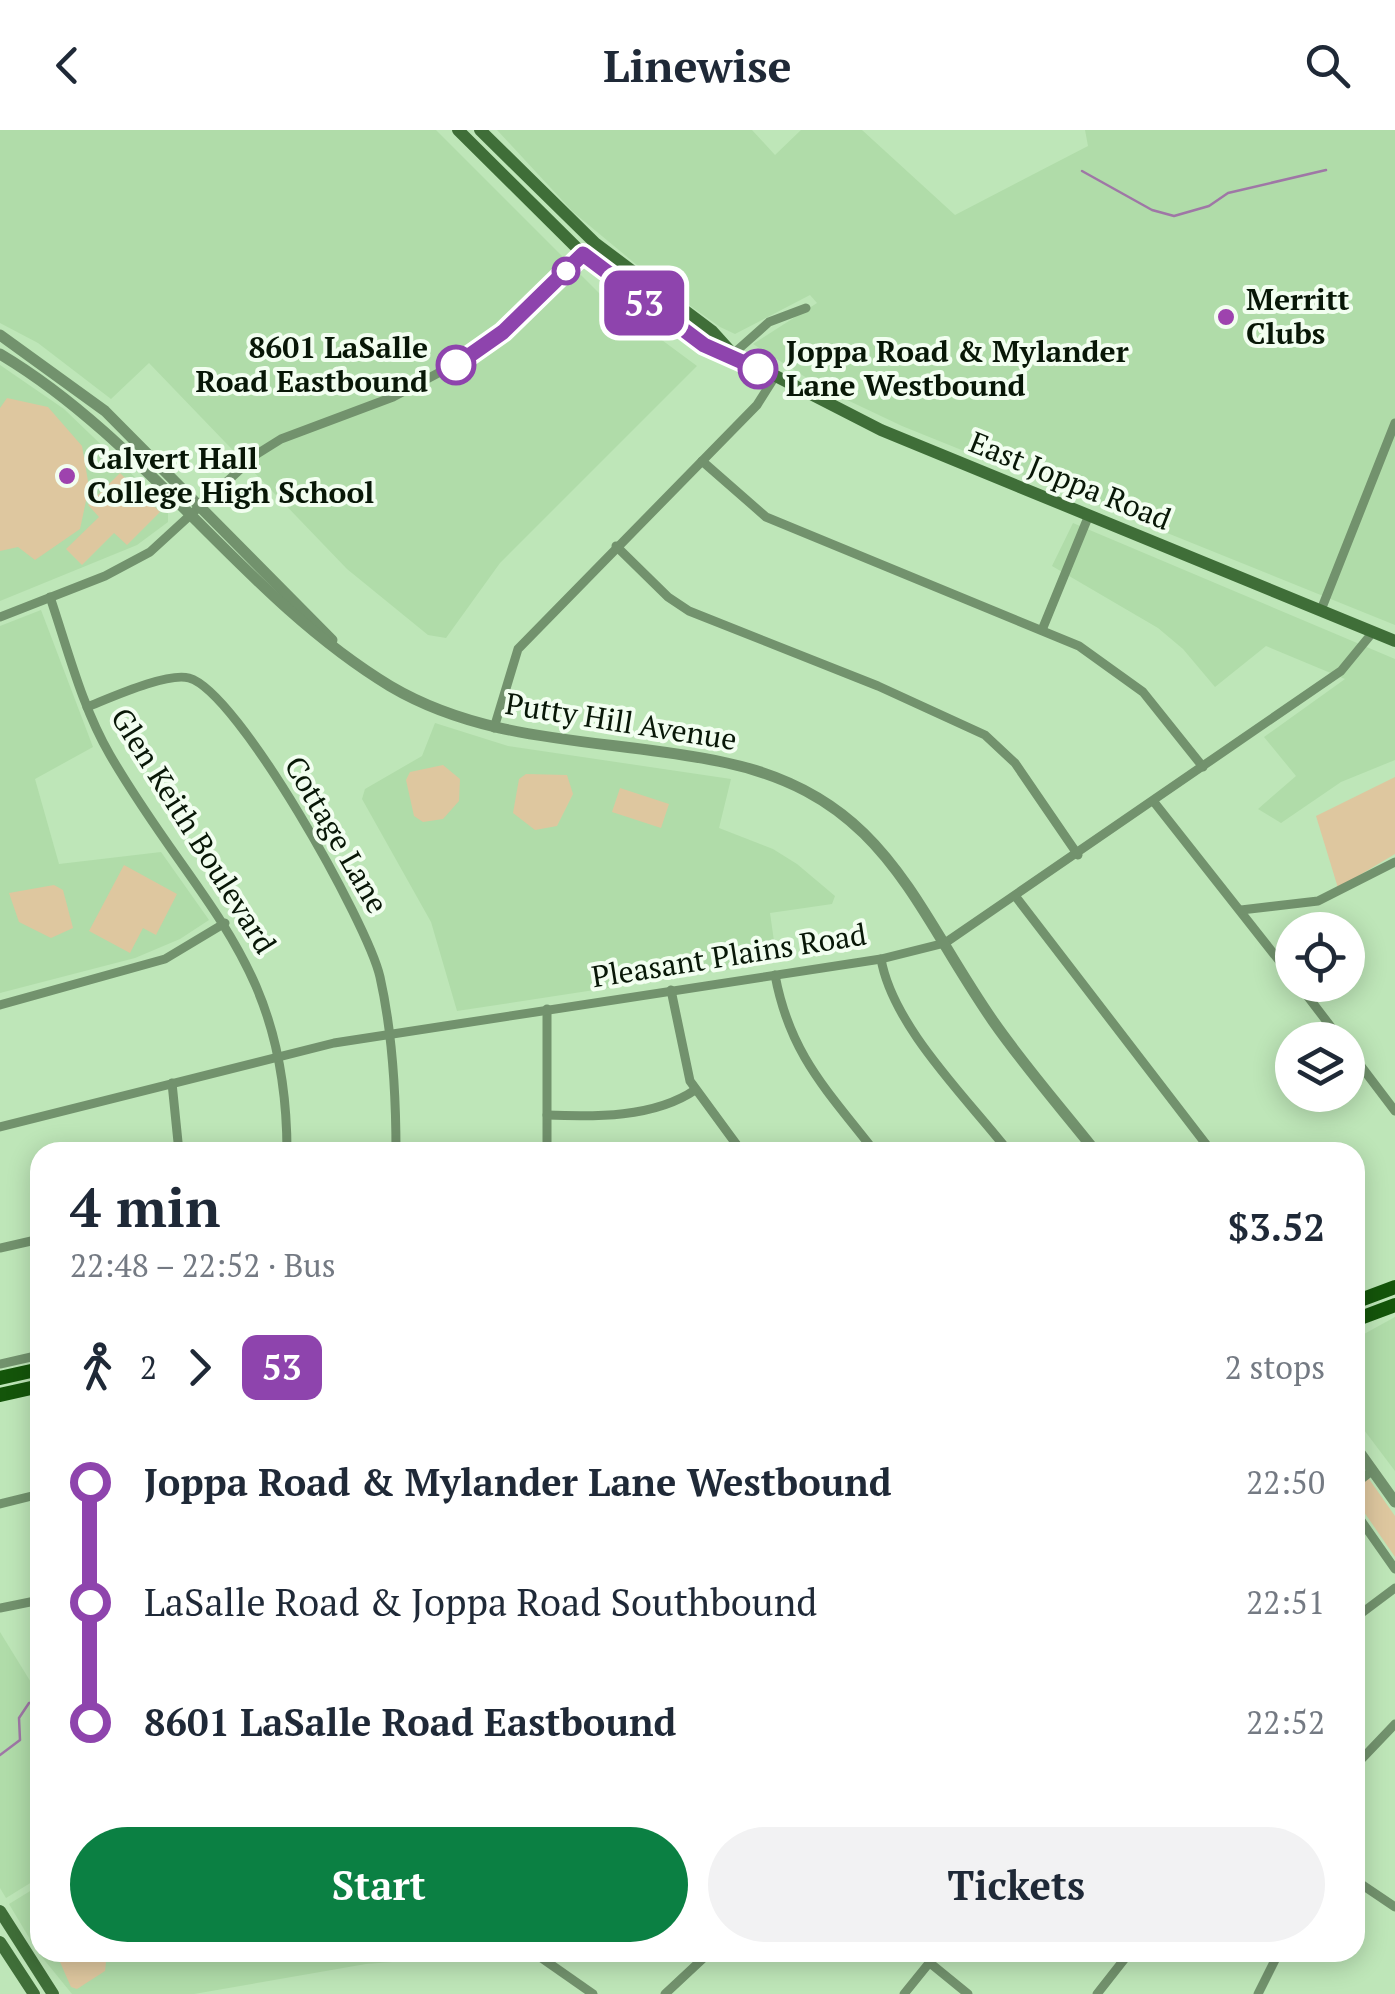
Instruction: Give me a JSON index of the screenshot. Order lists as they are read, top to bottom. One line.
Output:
{"streets":{"main road":["East Joppa Road"],"street":["Putty Hill Avenue","Glen Keith Boulevard","Cottage Lane","Pleasant Plains Road"]},"crossings":[["East Joppa Road","Pleasant Plains Road"],["Putty Hill Avenue","Pleasant Plains Road"],["Glen Keith Boulevard","Cottage Lane"],["Glen Keith Boulevard","Pleasant Plains Road"],["Cottage Lane","Pleasant Plains Road"]],"places":["Merritt Clubs","8601 LaSalle Road Eastbound","Joppa Road & Mylander Lane Westbound","Calvert Hall College High School"],"lines":["bus line 53"],"page":{"header":"Linewise","on_map":"53","heading":["4 min","22:48 – 22:52 · Bus","$3.52"],"legs":["2","53","2 stops"],"list":[{"name":"Joppa Road & Mylander Lane Westbound","value":"22:50"},{"name":"LaSalle Road & Joppa Road Southbound","value":"22:51"},{"name":"8601 LaSalle Road Eastbound","value":"22:52"}],"buttons":["Start","Tickets"]}}
